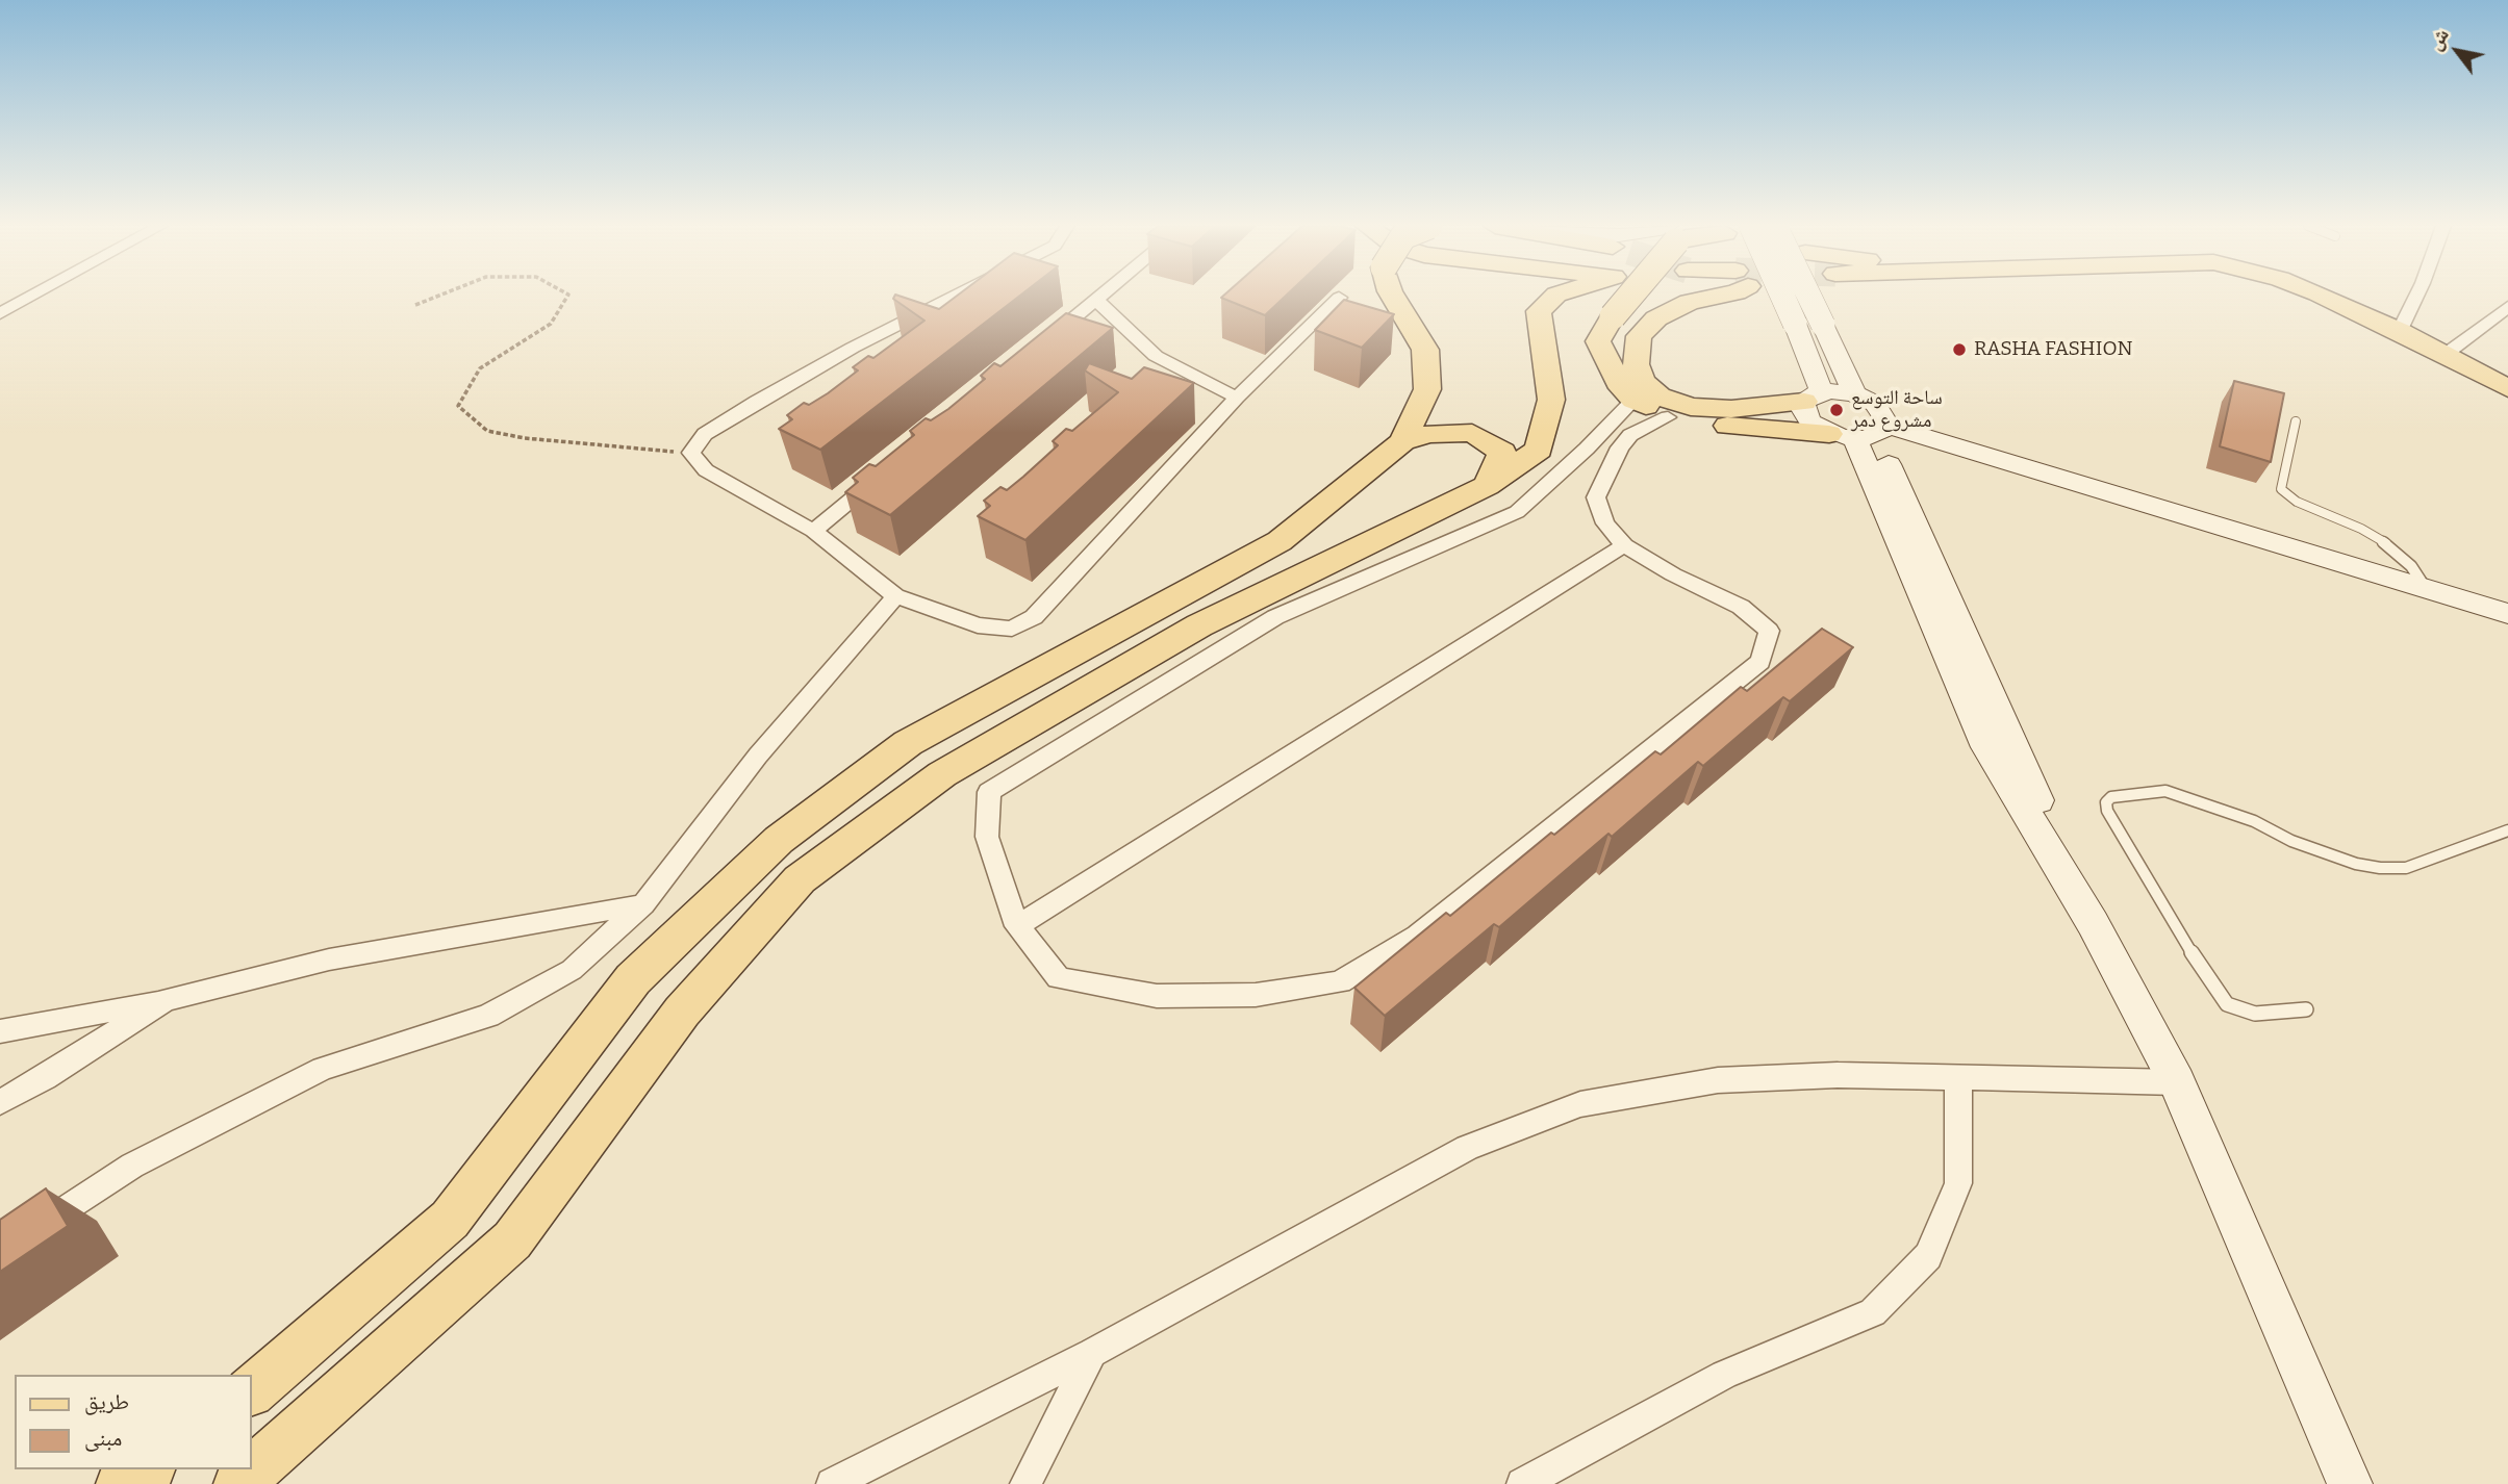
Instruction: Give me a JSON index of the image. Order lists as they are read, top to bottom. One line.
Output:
{"places":["RASHA FASHION","ساحة التوسع مشروع دمر"],"legend":["طريق","مبنى"],"north":"top left"}
